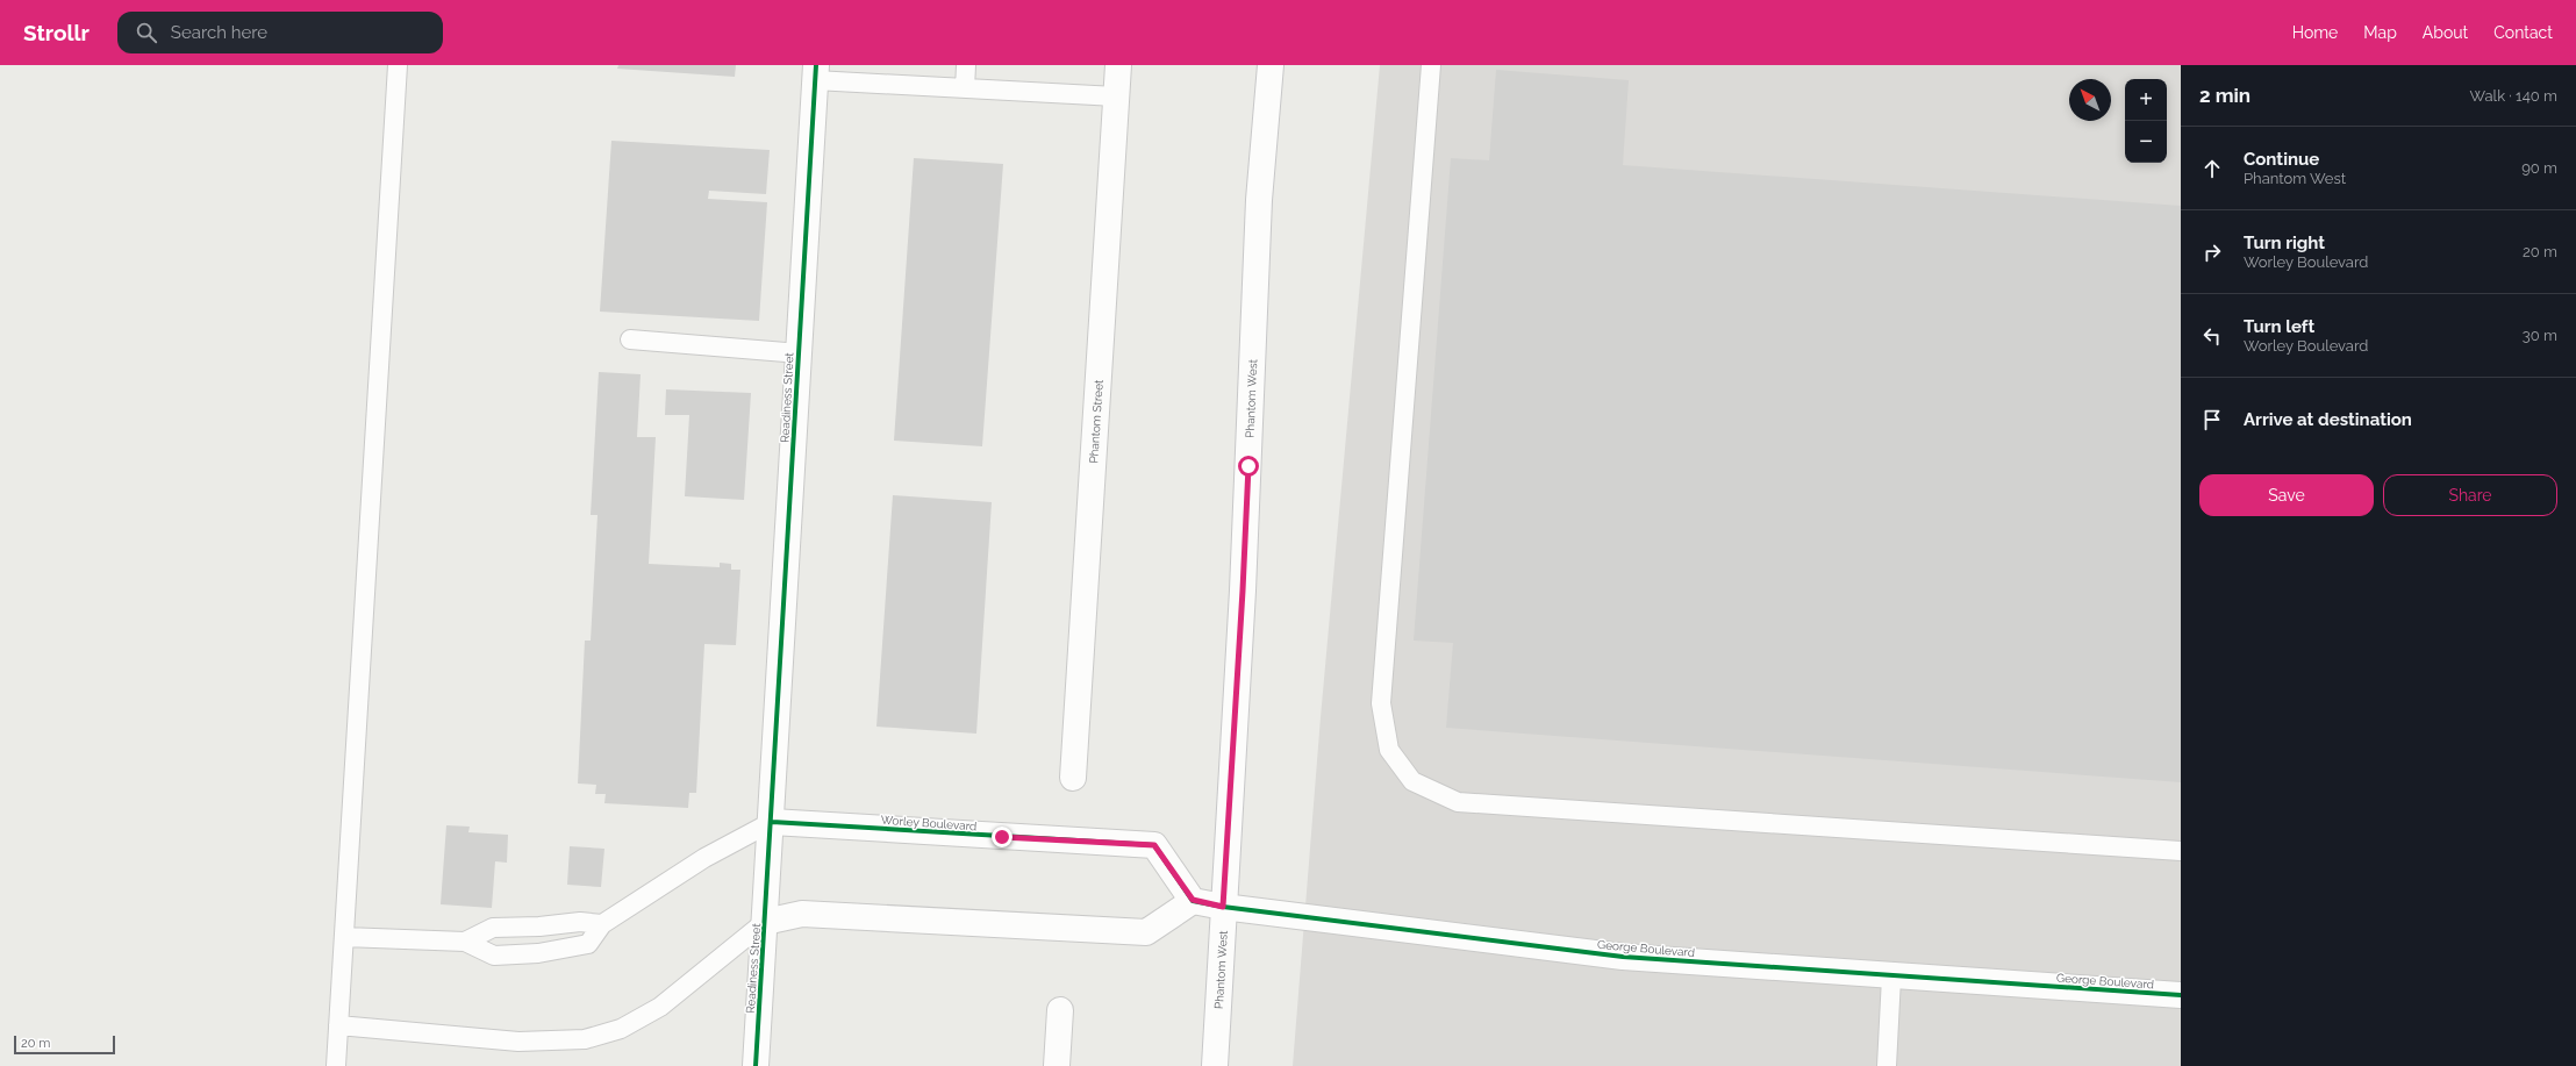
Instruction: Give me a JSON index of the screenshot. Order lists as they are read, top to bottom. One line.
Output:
{"streets":{"street":["Readiness Street","Phantom West","Phantom Street","Worley Boulevard","George Boulevard"]},"crossings":[["Readiness Street","Worley Boulevard"],["Phantom West","George Boulevard"]],"scale_bar":"20 m","north":"top left","page":{"header":"Strollr","search":"Search here","nav":["Home","Map","About","Contact"],"heading":["2 min","Walk · 140 m"],"map_buttons":["+","−"],"list":[["Continue","Phantom West","90 m"],["Turn right","Worley Boulevard","20 m"],["Turn left","Worley Boulevard","30 m"],"Arrive at destination"],"buttons":["Save","Share"],"scale":"20 m"}}
